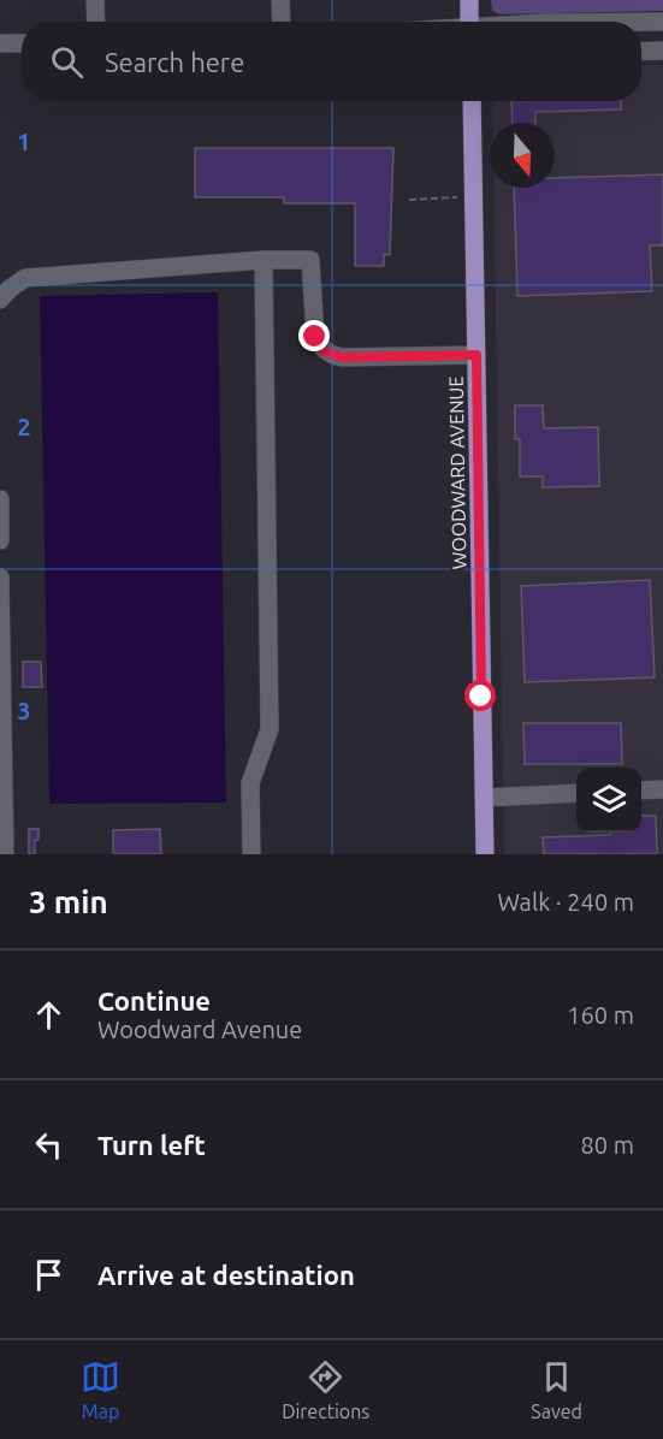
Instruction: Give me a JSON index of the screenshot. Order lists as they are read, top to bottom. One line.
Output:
{"streets":{"main road":["WOODWARD AVENUE"]},"north":"bottom","page":{"search":"Search here","heading":["3 min","Walk · 240 m"],"list":[["Continue","Woodward Avenue","160 m"],["Turn left","80 m"],"Arrive at destination"],"nav":["Map","Directions","Saved"]},"grid":{"rows":["1","2","3"]}}
